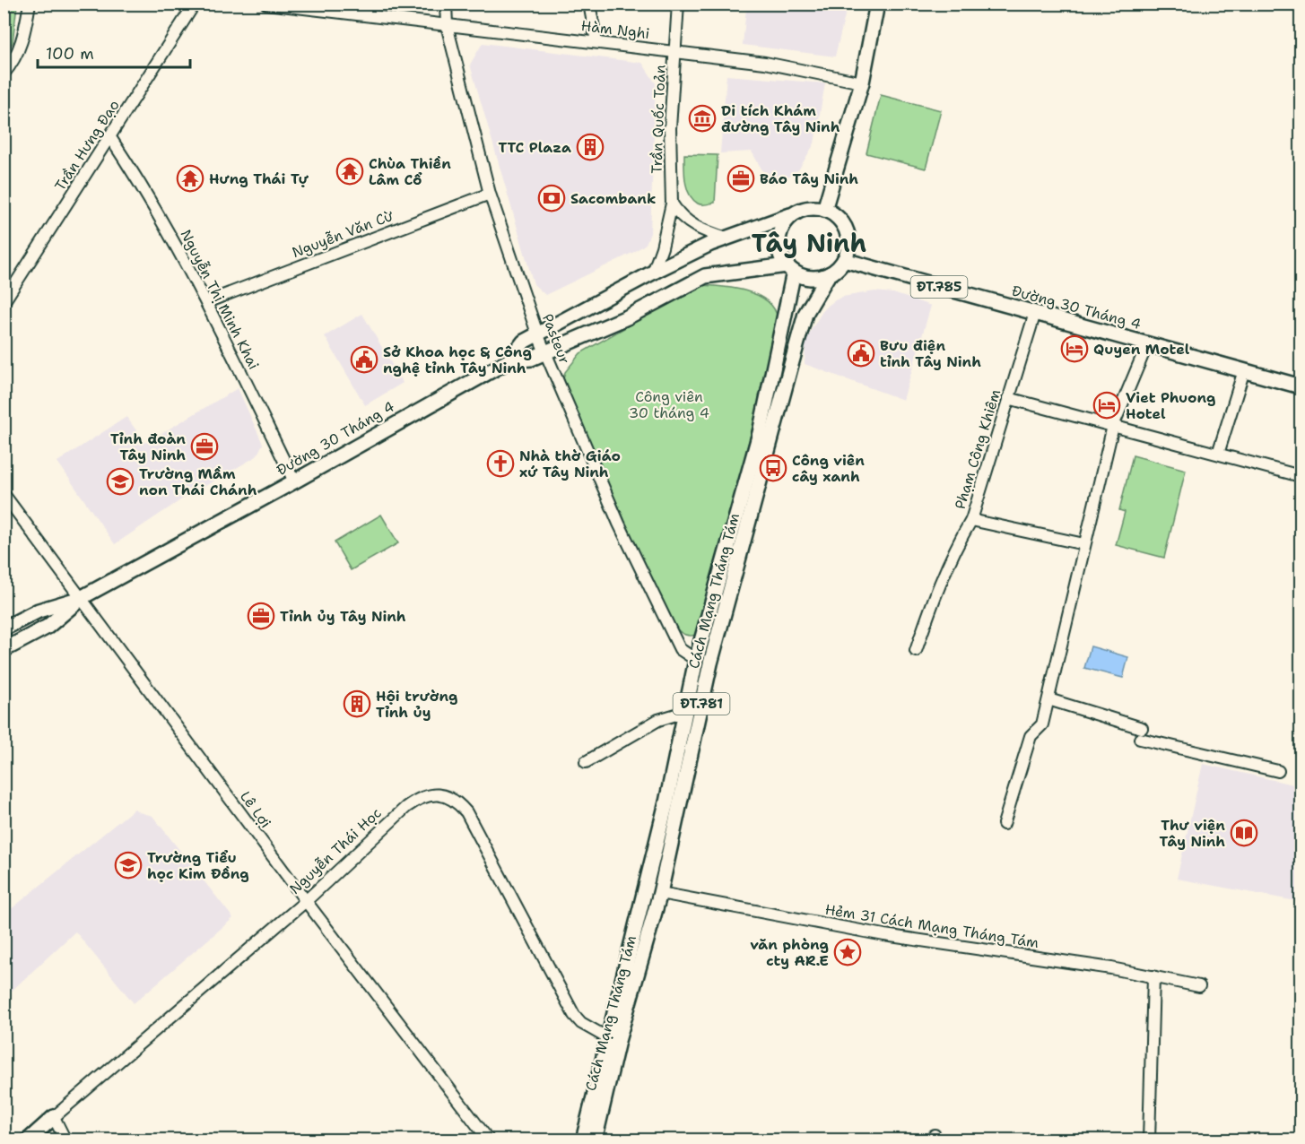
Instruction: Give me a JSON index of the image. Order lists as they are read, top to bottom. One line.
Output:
{"streets":{"main road":["ĐT.785","Đường 30 Tháng 4","Cách Mạng Tháng Tám","ĐT.781","Nguyễn Thái Học"],"street":["Hàm Nghi","Trần Quốc Toản","Trần Hưng Đạo","Nguyễn Văn Cừ","Nguyễn Thị Minh Khai","Pasteur","Phạm Công Khiêm","Lê Lợi","Hẻm 31 Cách Mạng Tháng Tám"]},"crossings":[["Hàm Nghi","Trần Quốc Toản"],["Hàm Nghi","Pasteur"],["Trần Quốc Toản","Đường 30 Tháng 4"],["Trần Hưng Đạo","Nguyễn Thị Minh Khai"],["Nguyễn Văn Cừ","Nguyễn Thị Minh Khai"],["Nguyễn Văn Cừ","Pasteur"],["Nguyễn Thị Minh Khai","Đường 30 Tháng 4"],["Đường 30 Tháng 4","Pasteur"],["Đường 30 Tháng 4","Phạm Công Khiêm"],["Đường 30 Tháng 4","Cách Mạng Tháng Tám"],["Đường 30 Tháng 4","Lê Lợi"],["Pasteur","Cách Mạng Tháng Tám"],["Cách Mạng Tháng Tám","Nguyễn Thái Học"],["Cách Mạng Tháng Tám","Hẻm 31 Cách Mạng Tháng Tám"],["Lê Lợi","Nguyễn Thái Học"]],"districts":["Tây Ninh"],"parks":["Công viên 30 tháng 4"],"places":{"museum":["Di tích Khám đường Tây Ninh"],"building":["TTC Plaza","Hội trường Tỉnh ủy"],"temple":["Chùa Thiền Lâm Cổ","Hưng Thái Tự"],"office":["Báo Tây Ninh","Tỉnh đoàn Tây Ninh","Tỉnh ủy Tây Ninh"],"bank":["Sacombank"],"hotel":["Quyen Motel","Viet Phuong Hotel"],"public building":["Bưu điện tỉnh Tây Ninh","Sở Khoa học & Công nghệ tỉnh Tây Ninh"],"church":["Nhà thờ Giáo xứ Tây Ninh"],"bus stop":["Công viên cây xanh"],"school or university":["Trường Mầm non Thái Chánh","Trường Tiểu học Kim Đồng"],"library":["Thư viện Tây Ninh"],"place":["văn phòng cty AR.E"]},"scale_bar":"100 m"}
